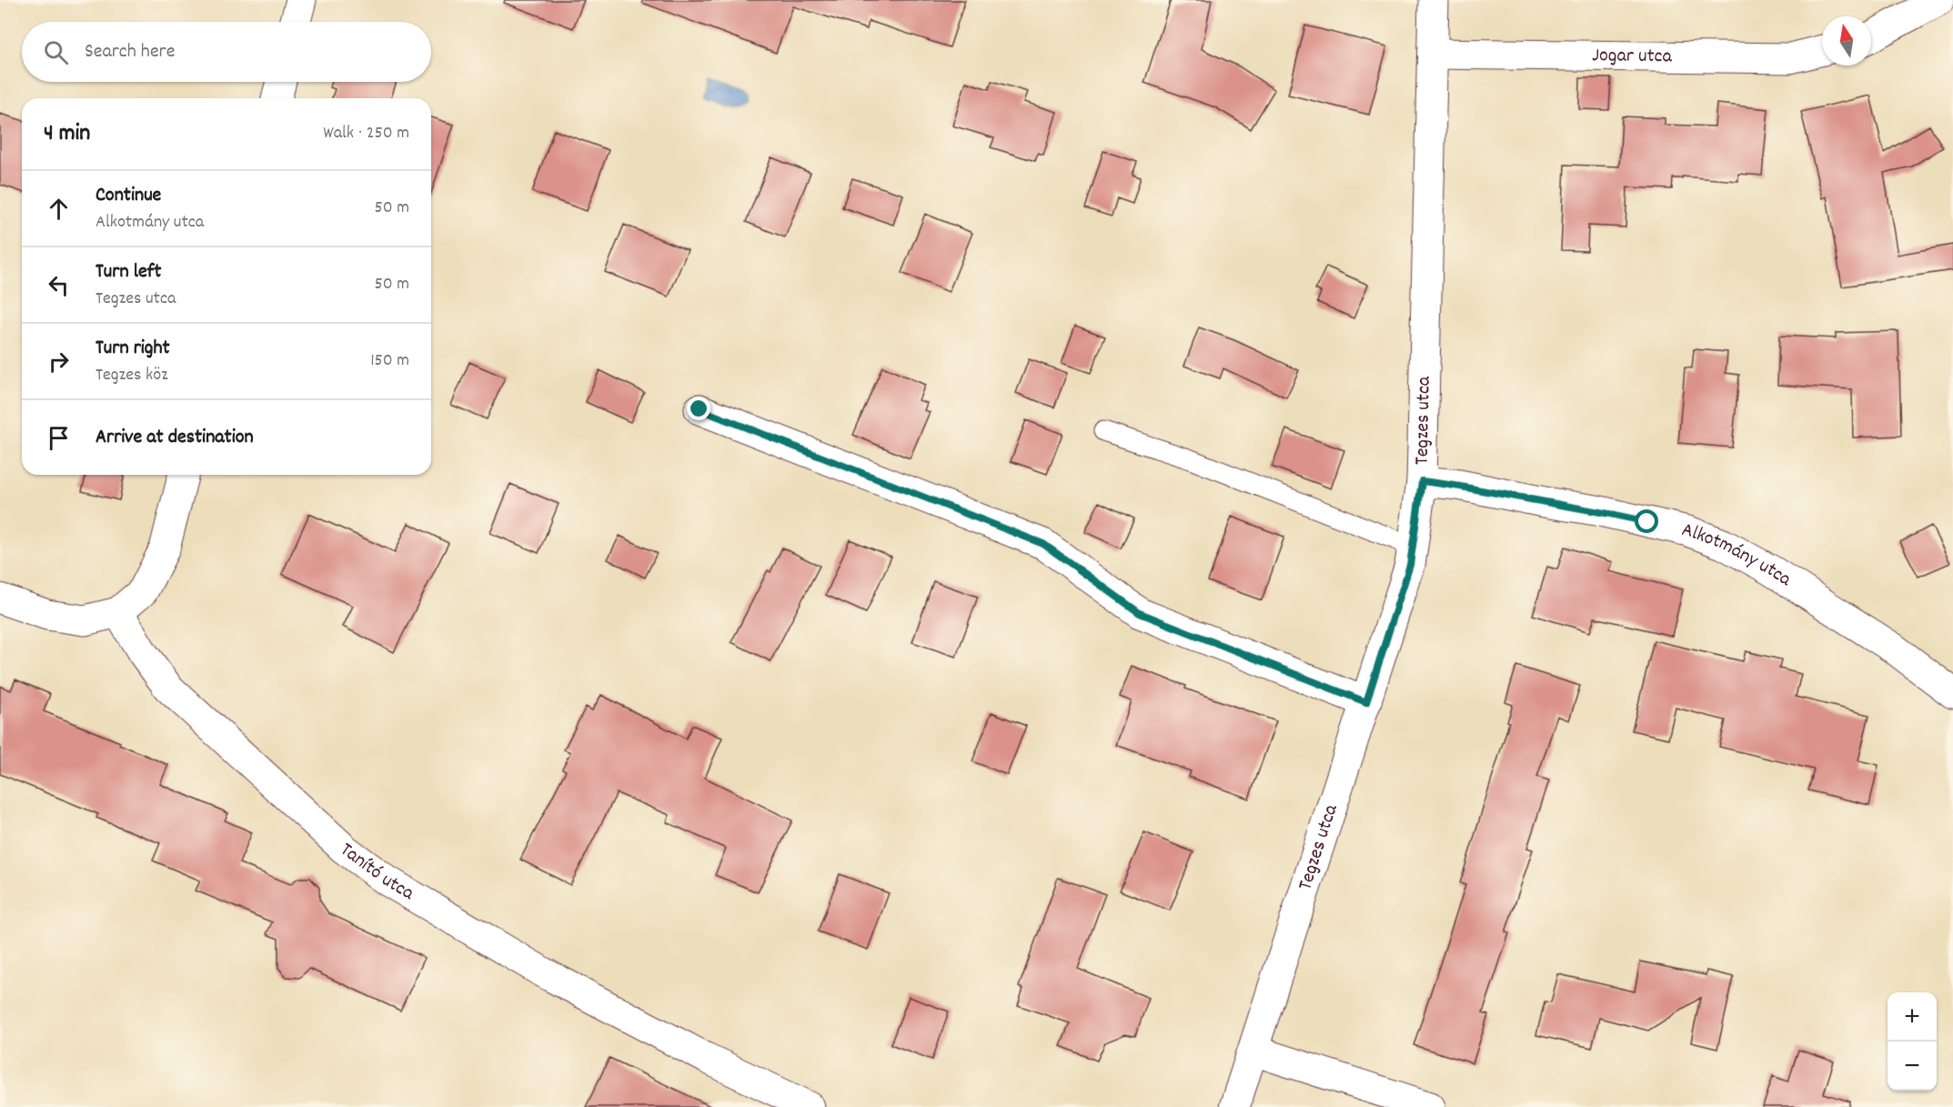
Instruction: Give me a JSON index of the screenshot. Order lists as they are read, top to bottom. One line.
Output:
{"streets":{"street":["Jogar utca","Tegzes utca","Alkotmány utca","Tanító utca"]},"crossings":[["Jogar utca","Tegzes utca"],["Tegzes utca","Alkotmány utca"]],"north":"top","page":{"search":"Search here","heading":["4 min","Walk · 250 m"],"list":[["Continue","Alkotmány utca","50 m"],["Turn left","Tegzes utca","50 m"],["Turn right","Tegzes köz","150 m"],"Arrive at destination"],"map_buttons":["+","−"]}}
